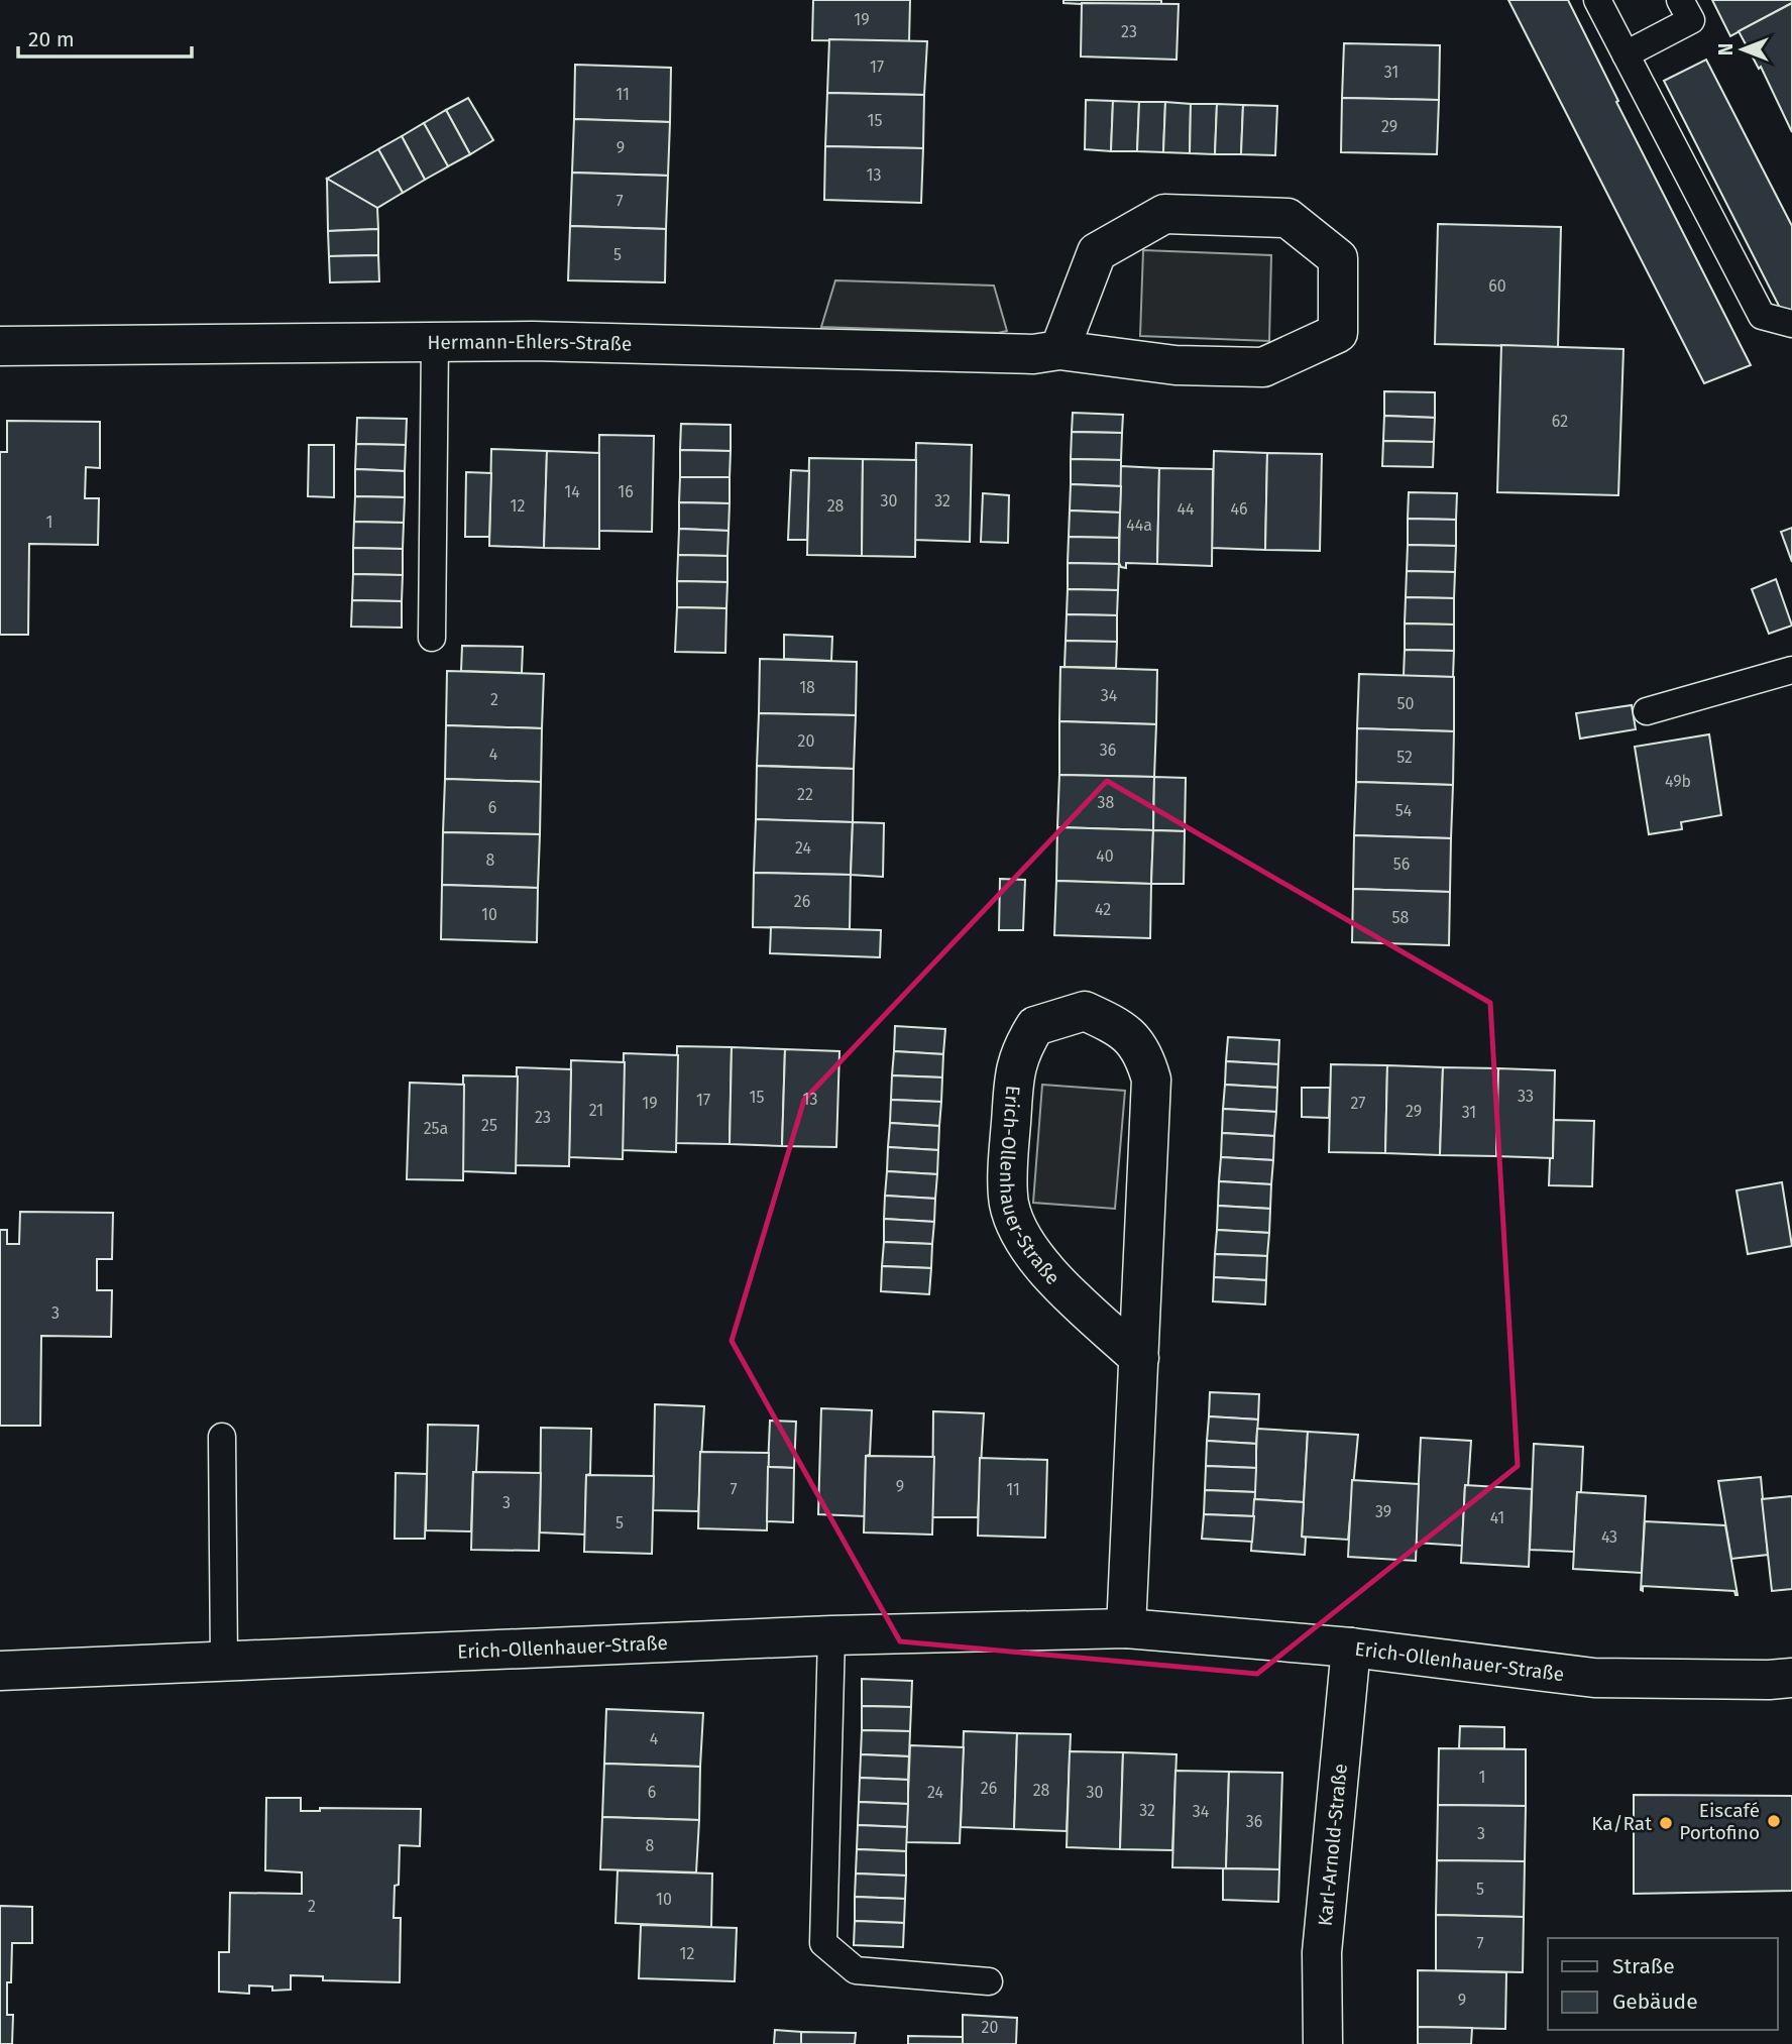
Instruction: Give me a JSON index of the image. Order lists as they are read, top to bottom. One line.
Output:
{"streets":{"street":["Hermann-Ehlers-Straße","Erich-Ollenhauer-Straße","Karl-Arnold-Straße"]},"crossings":[["Erich-Ollenhauer-Straße","Karl-Arnold-Straße"]],"places":["Eiscafé Portofino","Ka/Rat"],"house_numbers":["19","23","17","31","11","15","29","9","13","7","5","60","62","14","16","30","32","12","28","44","46","1","44a","18","34","2","50","20","36","4","52","49b","22","38","6","54","24","40","8","56","26","42","10","58","33","15","13","17","19","27","21","29","31","23","25","25a","3","9","7","11","3","39","41","5","43","4","1","26","28","6","24","30","32","34","36","3","8","5","10","2","7","12","9","20"],"legend":["Straße","Gebäude"],"scale_bar":"20 m","north":"left"}
